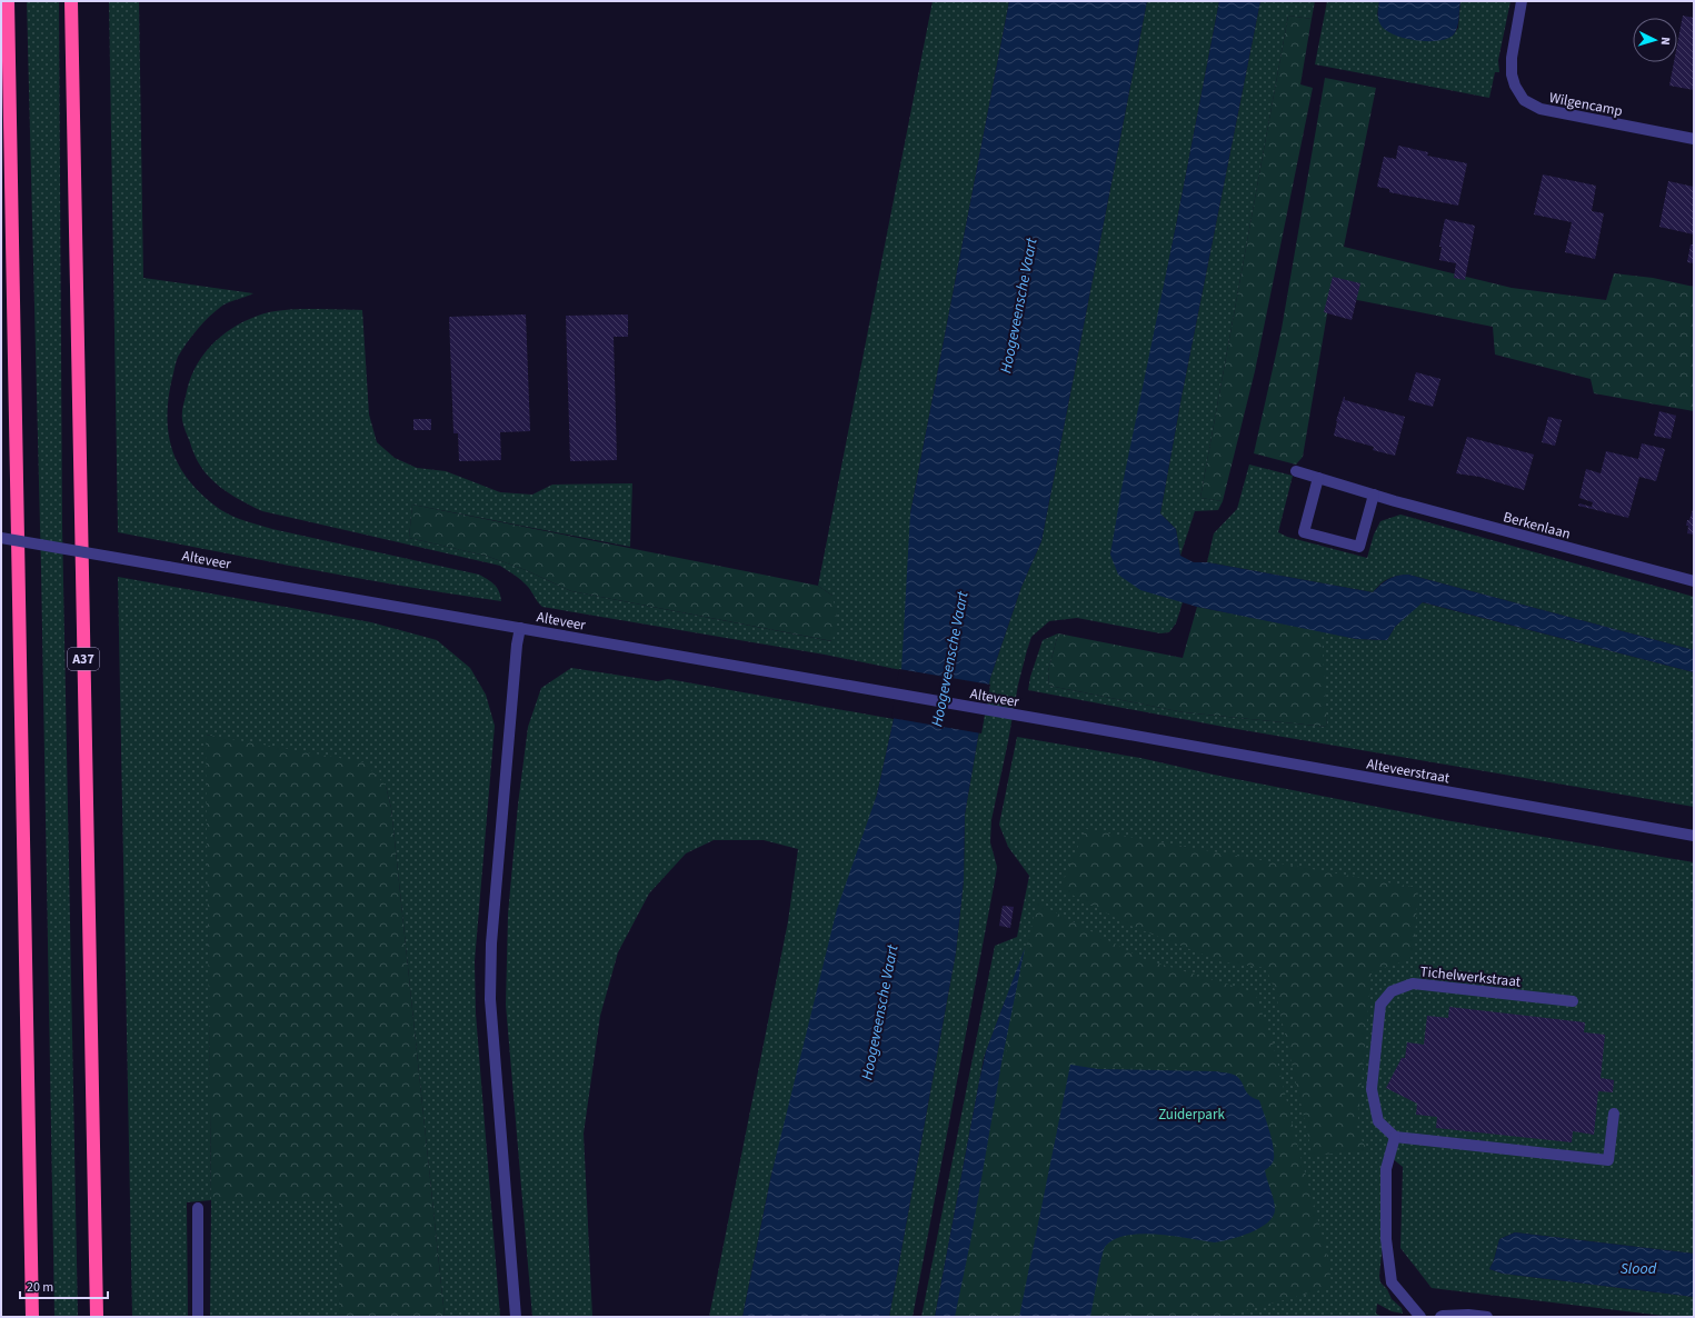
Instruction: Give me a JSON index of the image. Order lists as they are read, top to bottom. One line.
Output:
{"streets":{"highway":["A37"],"street":["Wilgencamp","Berkenlaan","Alteveer","Alteveerstraat","Tichelwerkstraat"]},"crossings":[["Alteveer","Alteveerstraat"]],"water":["Hoogeveensche Vaart","Slood"],"parks":["Zuiderpark"],"scale_bar":"20 m","north":"right"}
